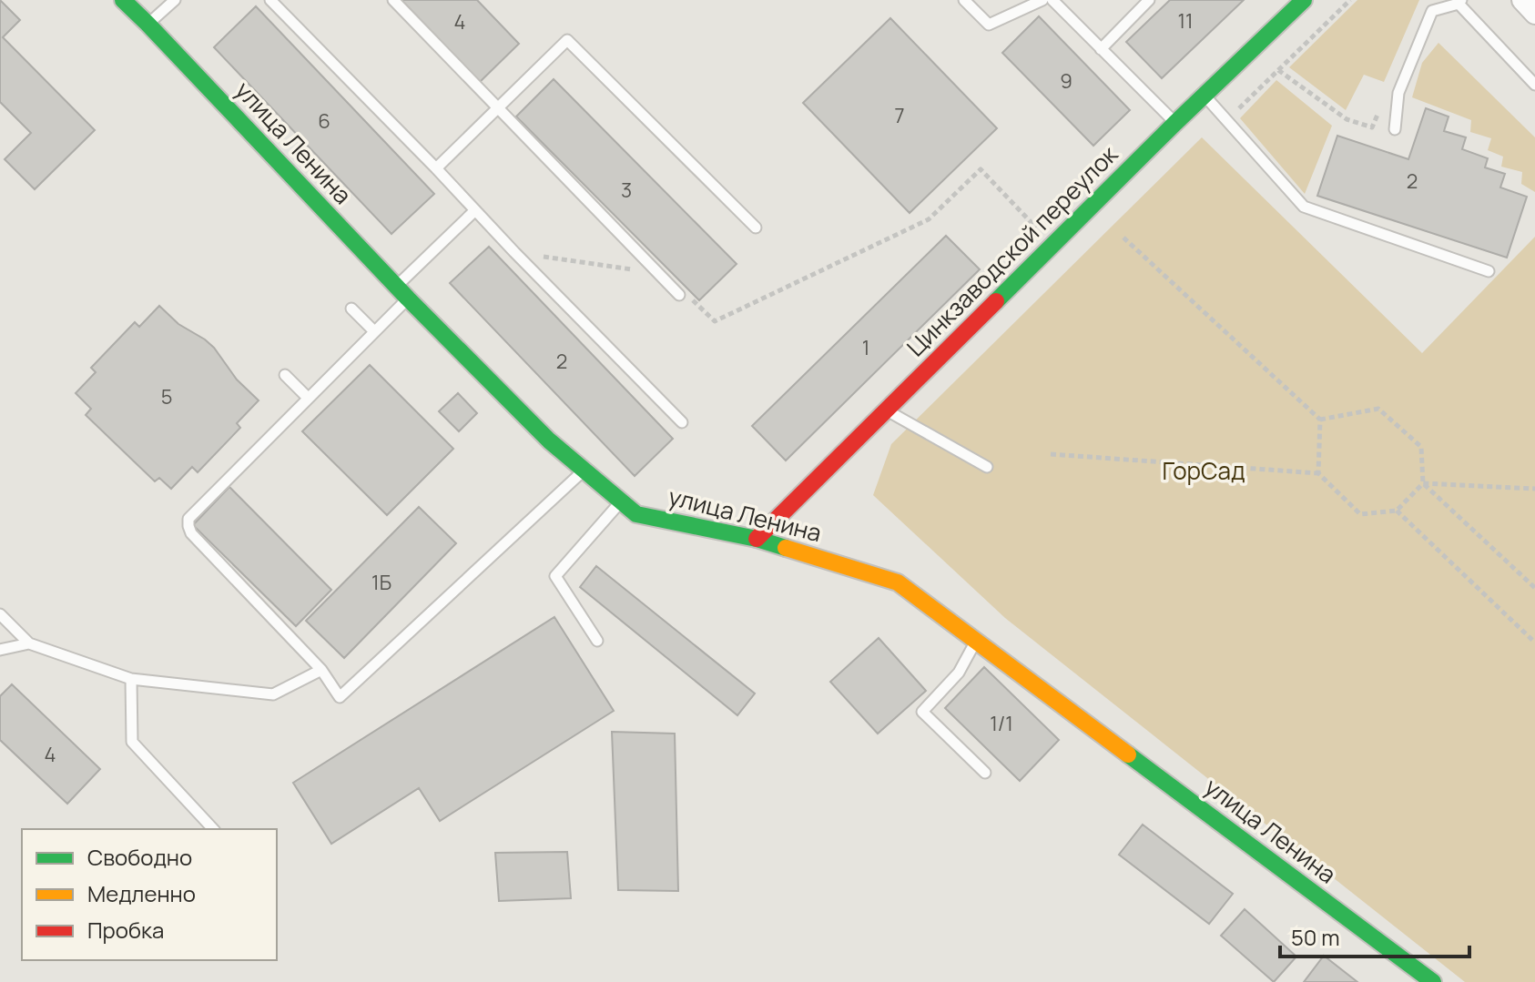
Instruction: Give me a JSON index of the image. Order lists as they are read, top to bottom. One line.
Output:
{"streets":{"street":["улица Ленина","Цинкзаводской переулок"]},"crossings":[["улица Ленина","Цинкзаводской переулок"]],"parks":["ГорСад"],"house_numbers":["11","4","9","7","6","2","3","1","2","5","1Б","1/1","4"],"legend":["Свободно","Медленно","Пробка"],"scale_bar":"50 m"}
